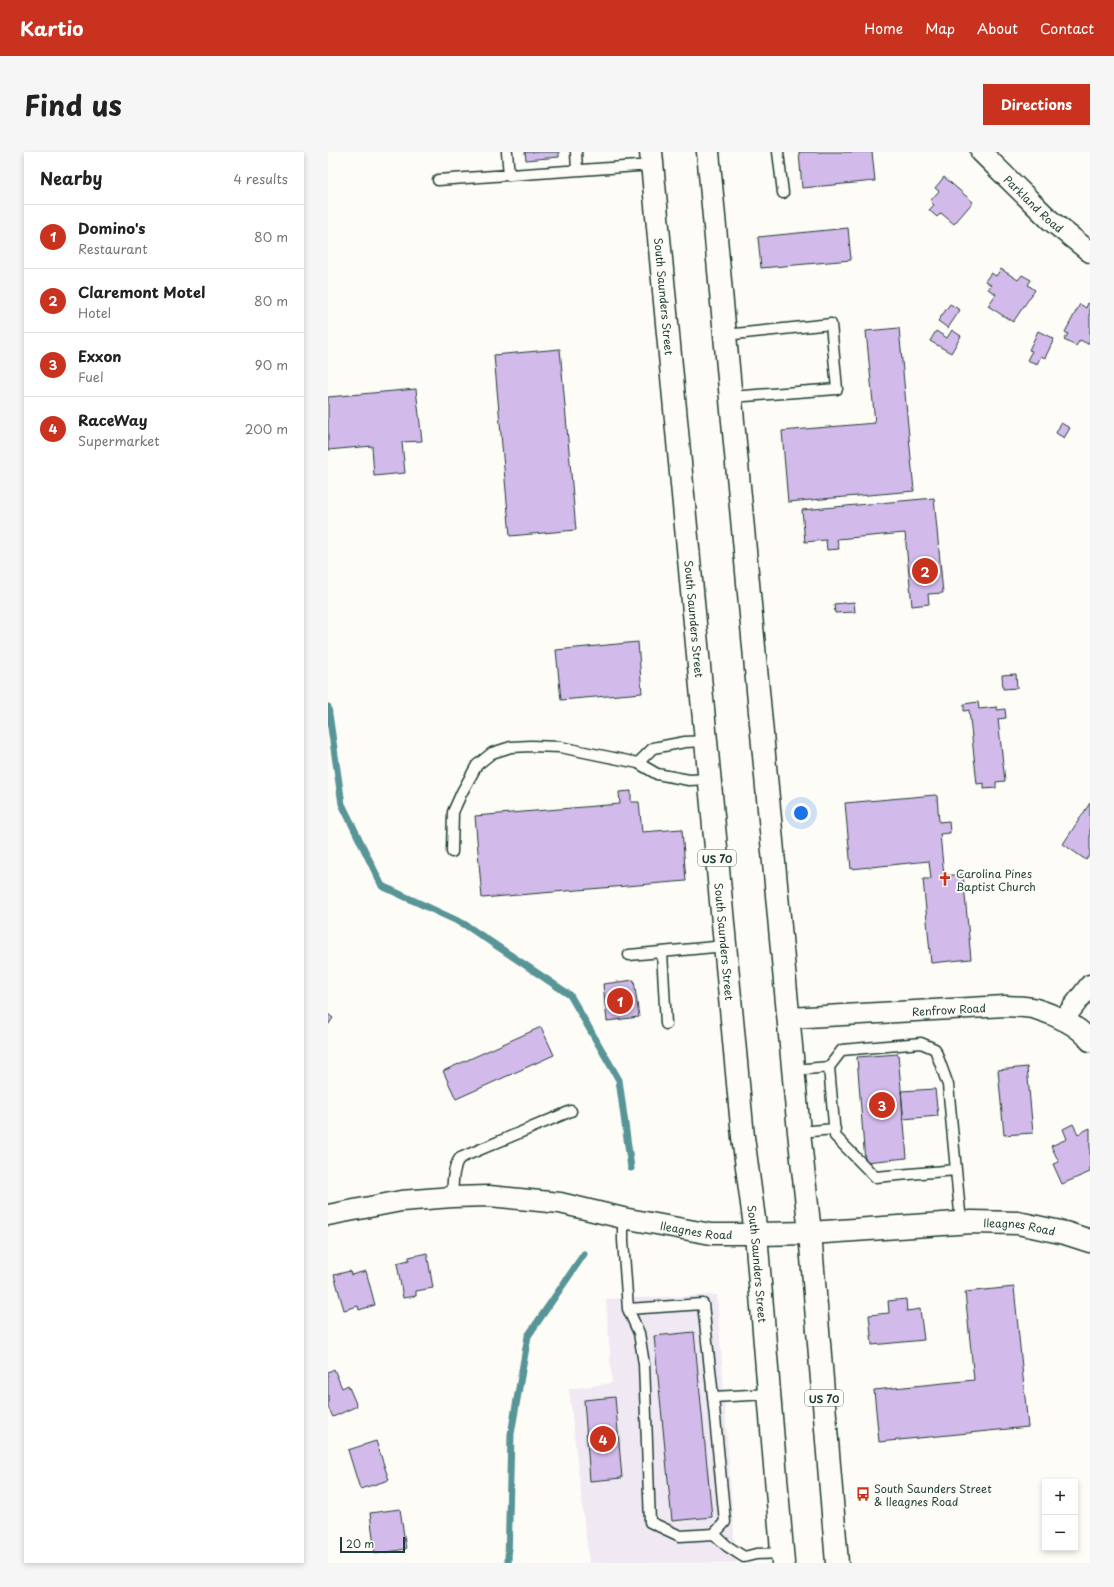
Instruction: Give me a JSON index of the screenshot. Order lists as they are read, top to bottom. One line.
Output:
{"streets":{"main road":["South Saunders Street","US 70","Ileagnes Road"],"street":["Parkland Road","Renfrow Road"]},"crossings":[["South Saunders Street","Ileagnes Road"],["US 70","Renfrow Road"],["US 70","Ileagnes Road"]],"places":{"church":["Carolina Pines Baptist Church"],"bus stop":["South Saunders Street & Ileagnes Road"]},"scale_bar":"20 m","page":{"header":"Kartio","nav":["Home","Map","About","Contact"],"title":"Find us","buttons":"Directions","heading":["Nearby","4 results"],"list":[{"mark":"1","name":"Domino's","note":"Restaurant","value":"80 m"},{"mark":"2","name":"Claremont Motel","note":"Hotel","value":"80 m"},{"mark":"3","name":"Exxon","note":"Fuel","value":"90 m"},{"mark":"4","name":"RaceWay","note":"Supermarket","value":"200 m"}],"pins":["2","1","3","4"],"map_buttons":["+","−"],"scale":"20 m"}}
